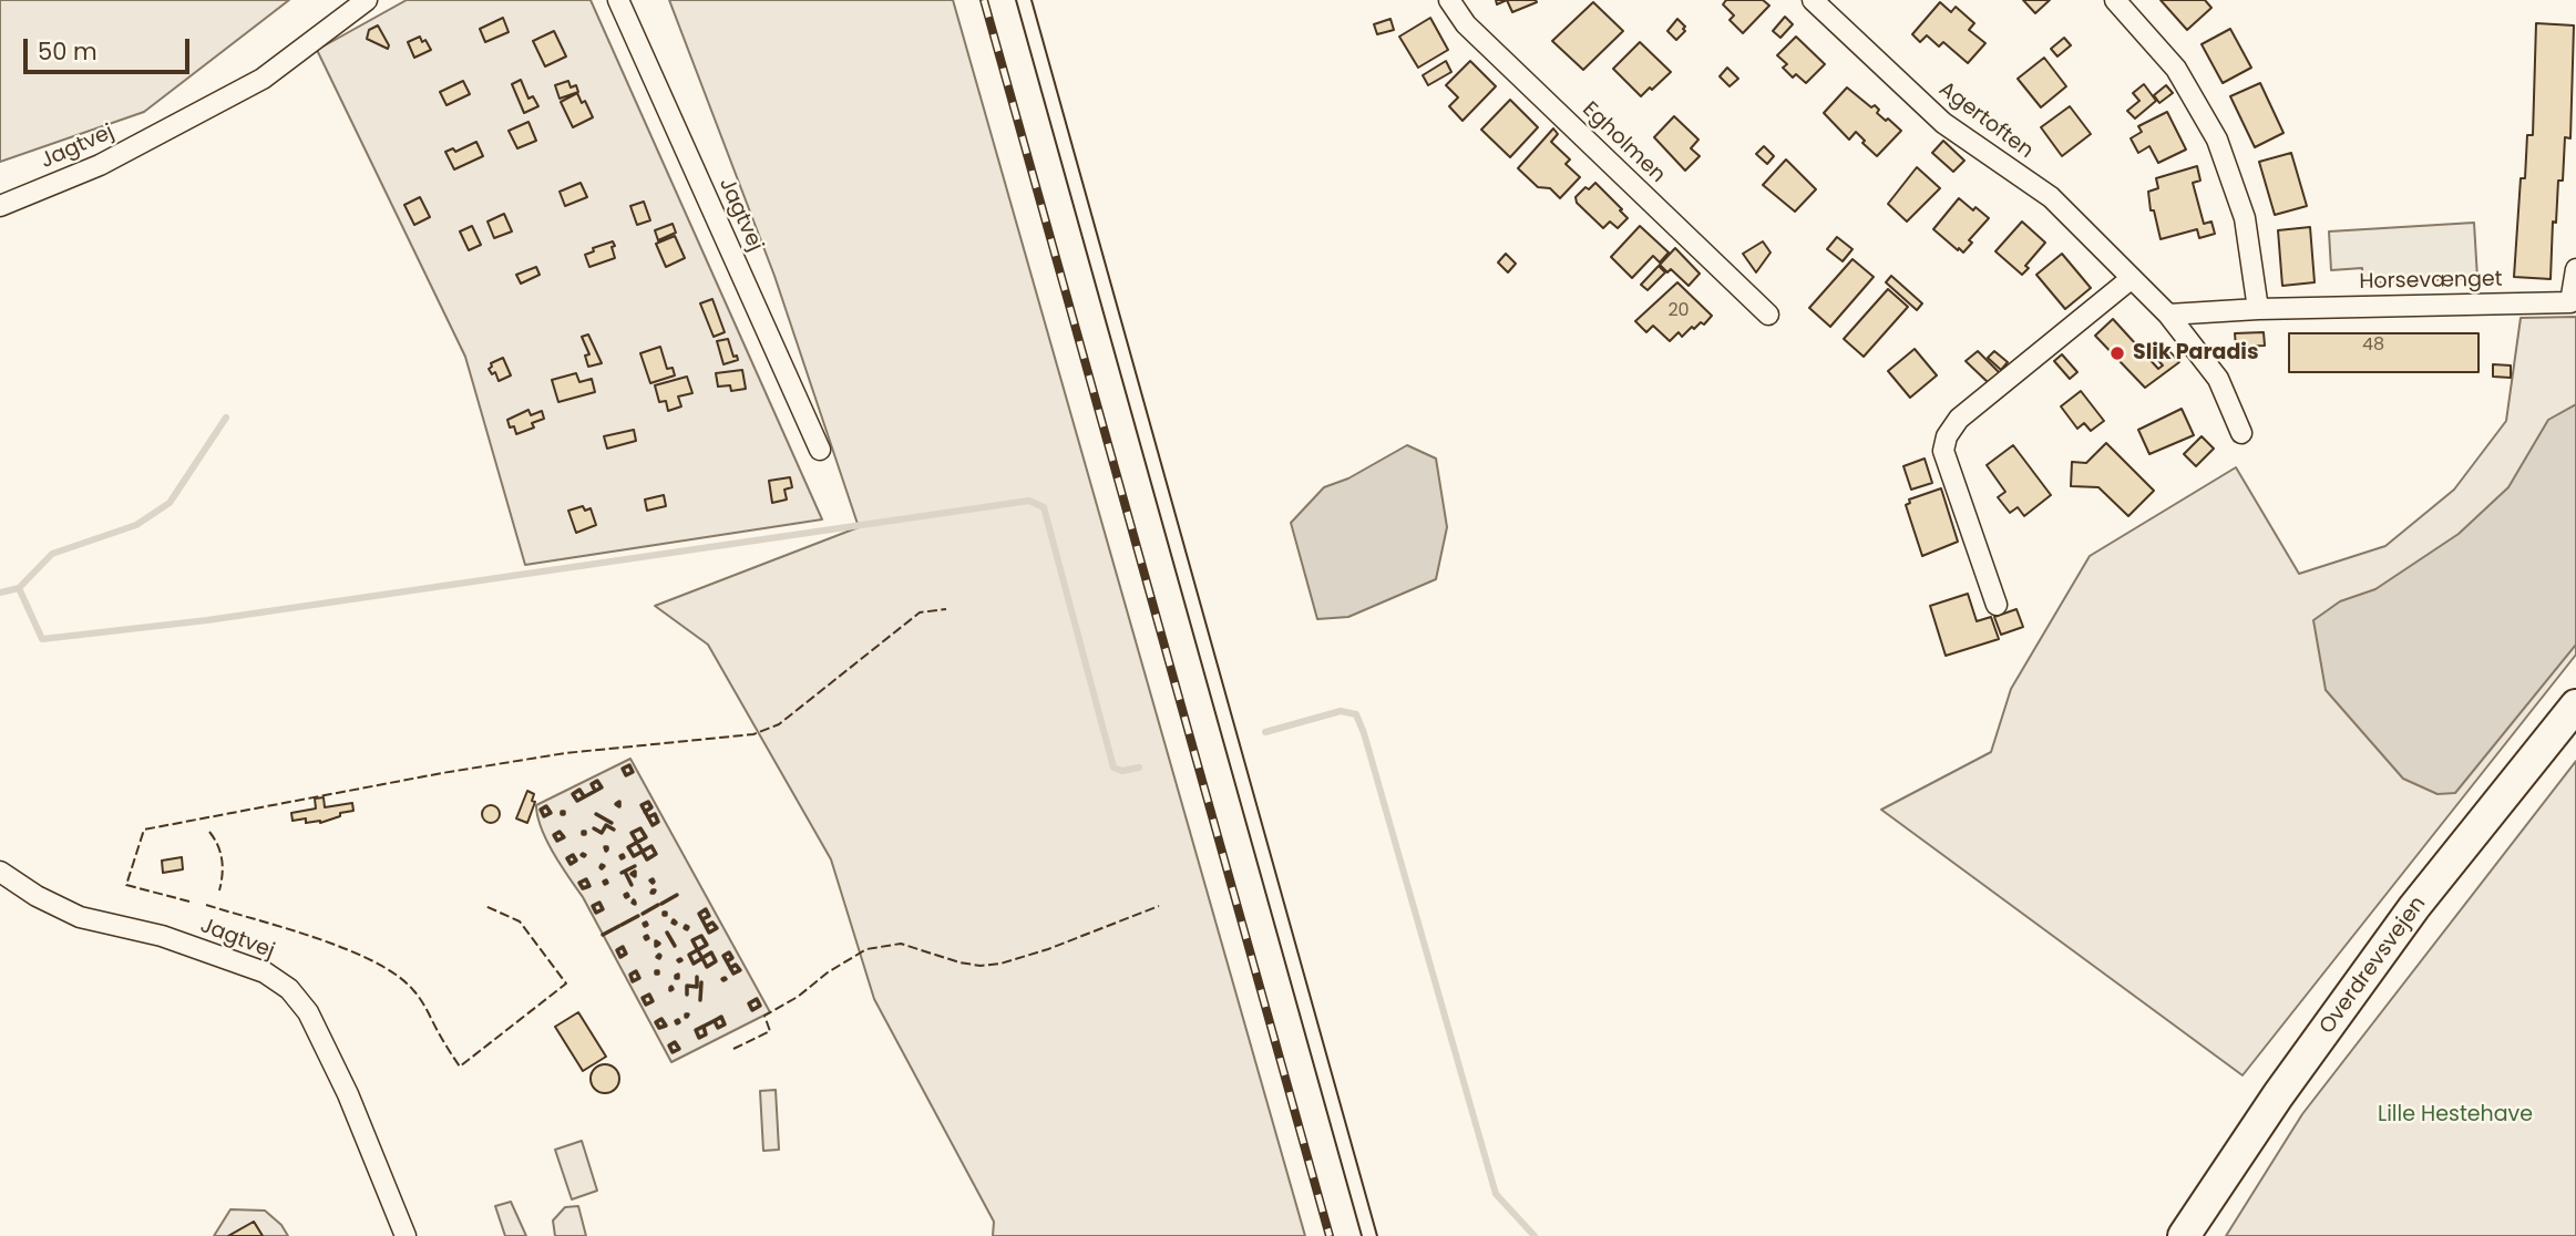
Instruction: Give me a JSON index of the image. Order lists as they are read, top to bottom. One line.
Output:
{"streets":{"main road":["Overdrevsvejen"],"street":["Agertoften","Egholmen","Jagtvej","Horsevænget"]},"crossings":[["Agertoften","Horsevænget"]],"parks":["Lille Hestehave"],"places":["Slik Paradis"],"house_numbers":["20","48"],"scale_bar":"50 m"}
